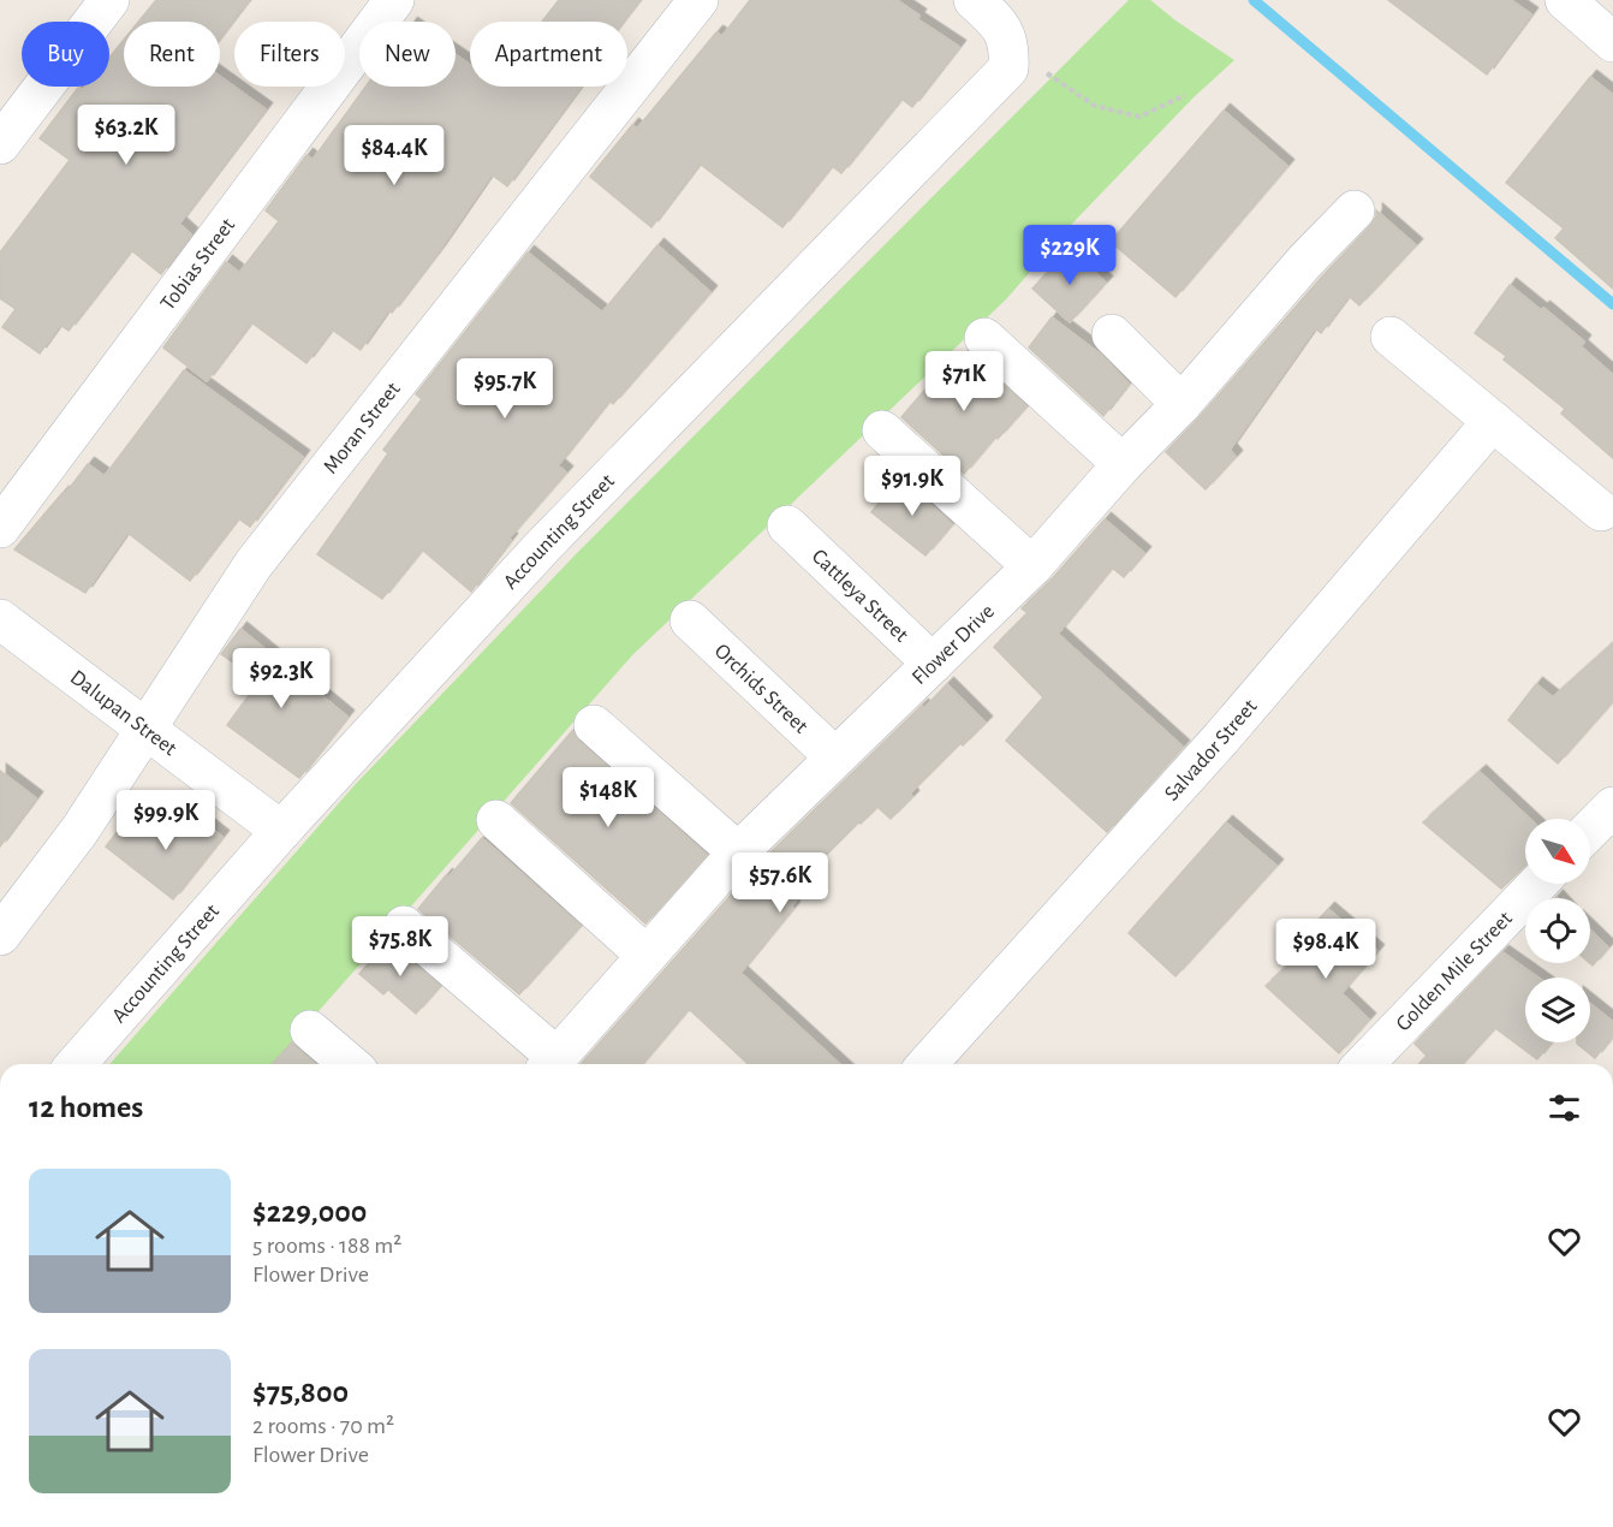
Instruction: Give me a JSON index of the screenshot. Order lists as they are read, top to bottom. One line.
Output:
{"streets":{"street":["Tobias Street","Moran Street","Accounting Street","Cattleya Street","Flower Drive","Orchids Street","Dalupan Street","Salvador Street","Golden Mile Street"]},"crossings":[["Moran Street","Dalupan Street"],["Accounting Street","Dalupan Street"],["Cattleya Street","Flower Drive"],["Flower Drive","Orchids Street"]],"north":"bottom right","page":{"chip":["Buy","Rent","Filters","New","Apartment"],"price":["$63.2K","$84.4K","$229K","$71K","$95.7K","$91.9K","$92.3K","$148K","$99.9K","$57.6K","$75.8K","$98.4K"],"heading":"12 homes","list":[{"name":"$229,000","note":"5 rooms · 188 m² · Flower Drive"},{"name":"$75,800","note":"2 rooms · 70 m² · Flower Drive"}]}}
